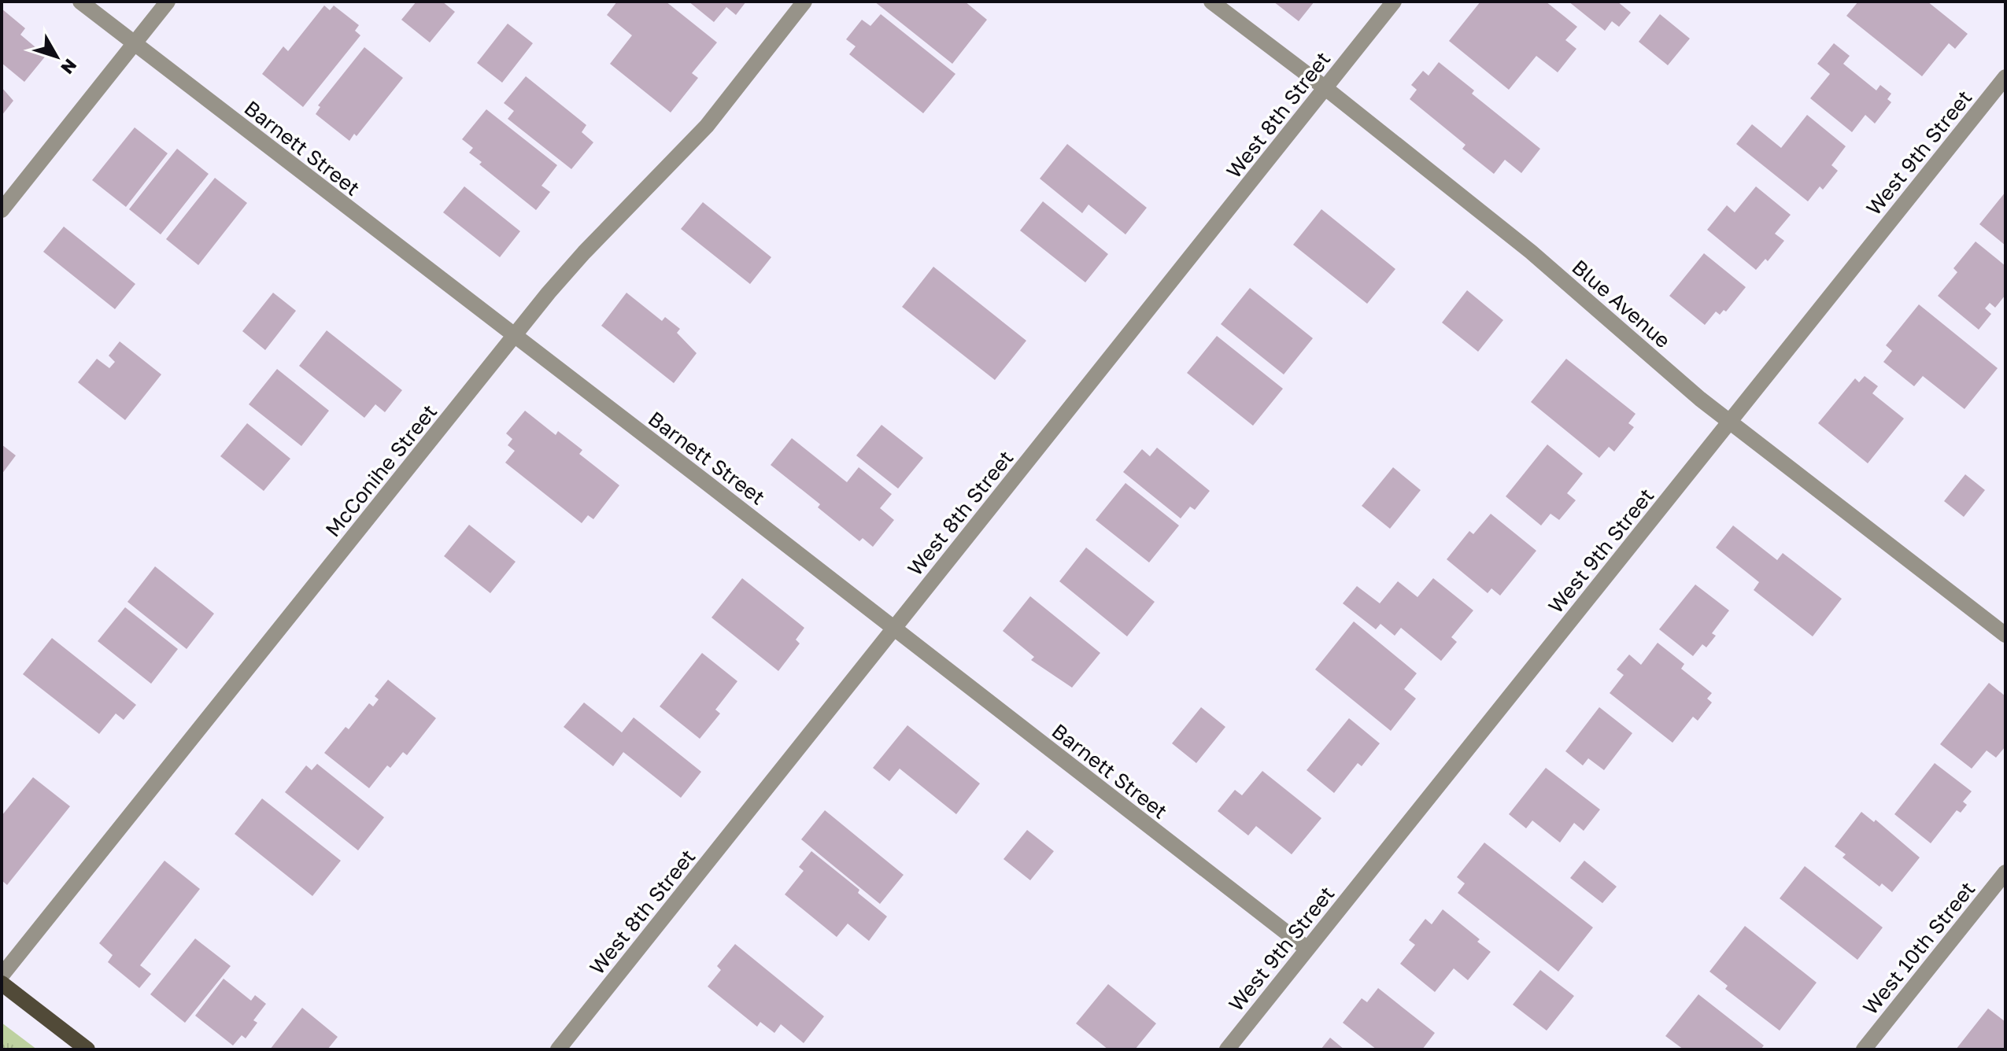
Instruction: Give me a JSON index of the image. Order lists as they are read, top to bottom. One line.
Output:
{"streets":{"street":["West 8th Street","Barnett Street","West 9th Street","Blue Avenue","McConihe Street","West 10th Street"]},"crossings":[["West 8th Street","Barnett Street"],["West 8th Street","Blue Avenue"],["Barnett Street","West 9th Street"],["Barnett Street","McConihe Street"],["West 9th Street","Blue Avenue"]],"north":"bottom right"}
